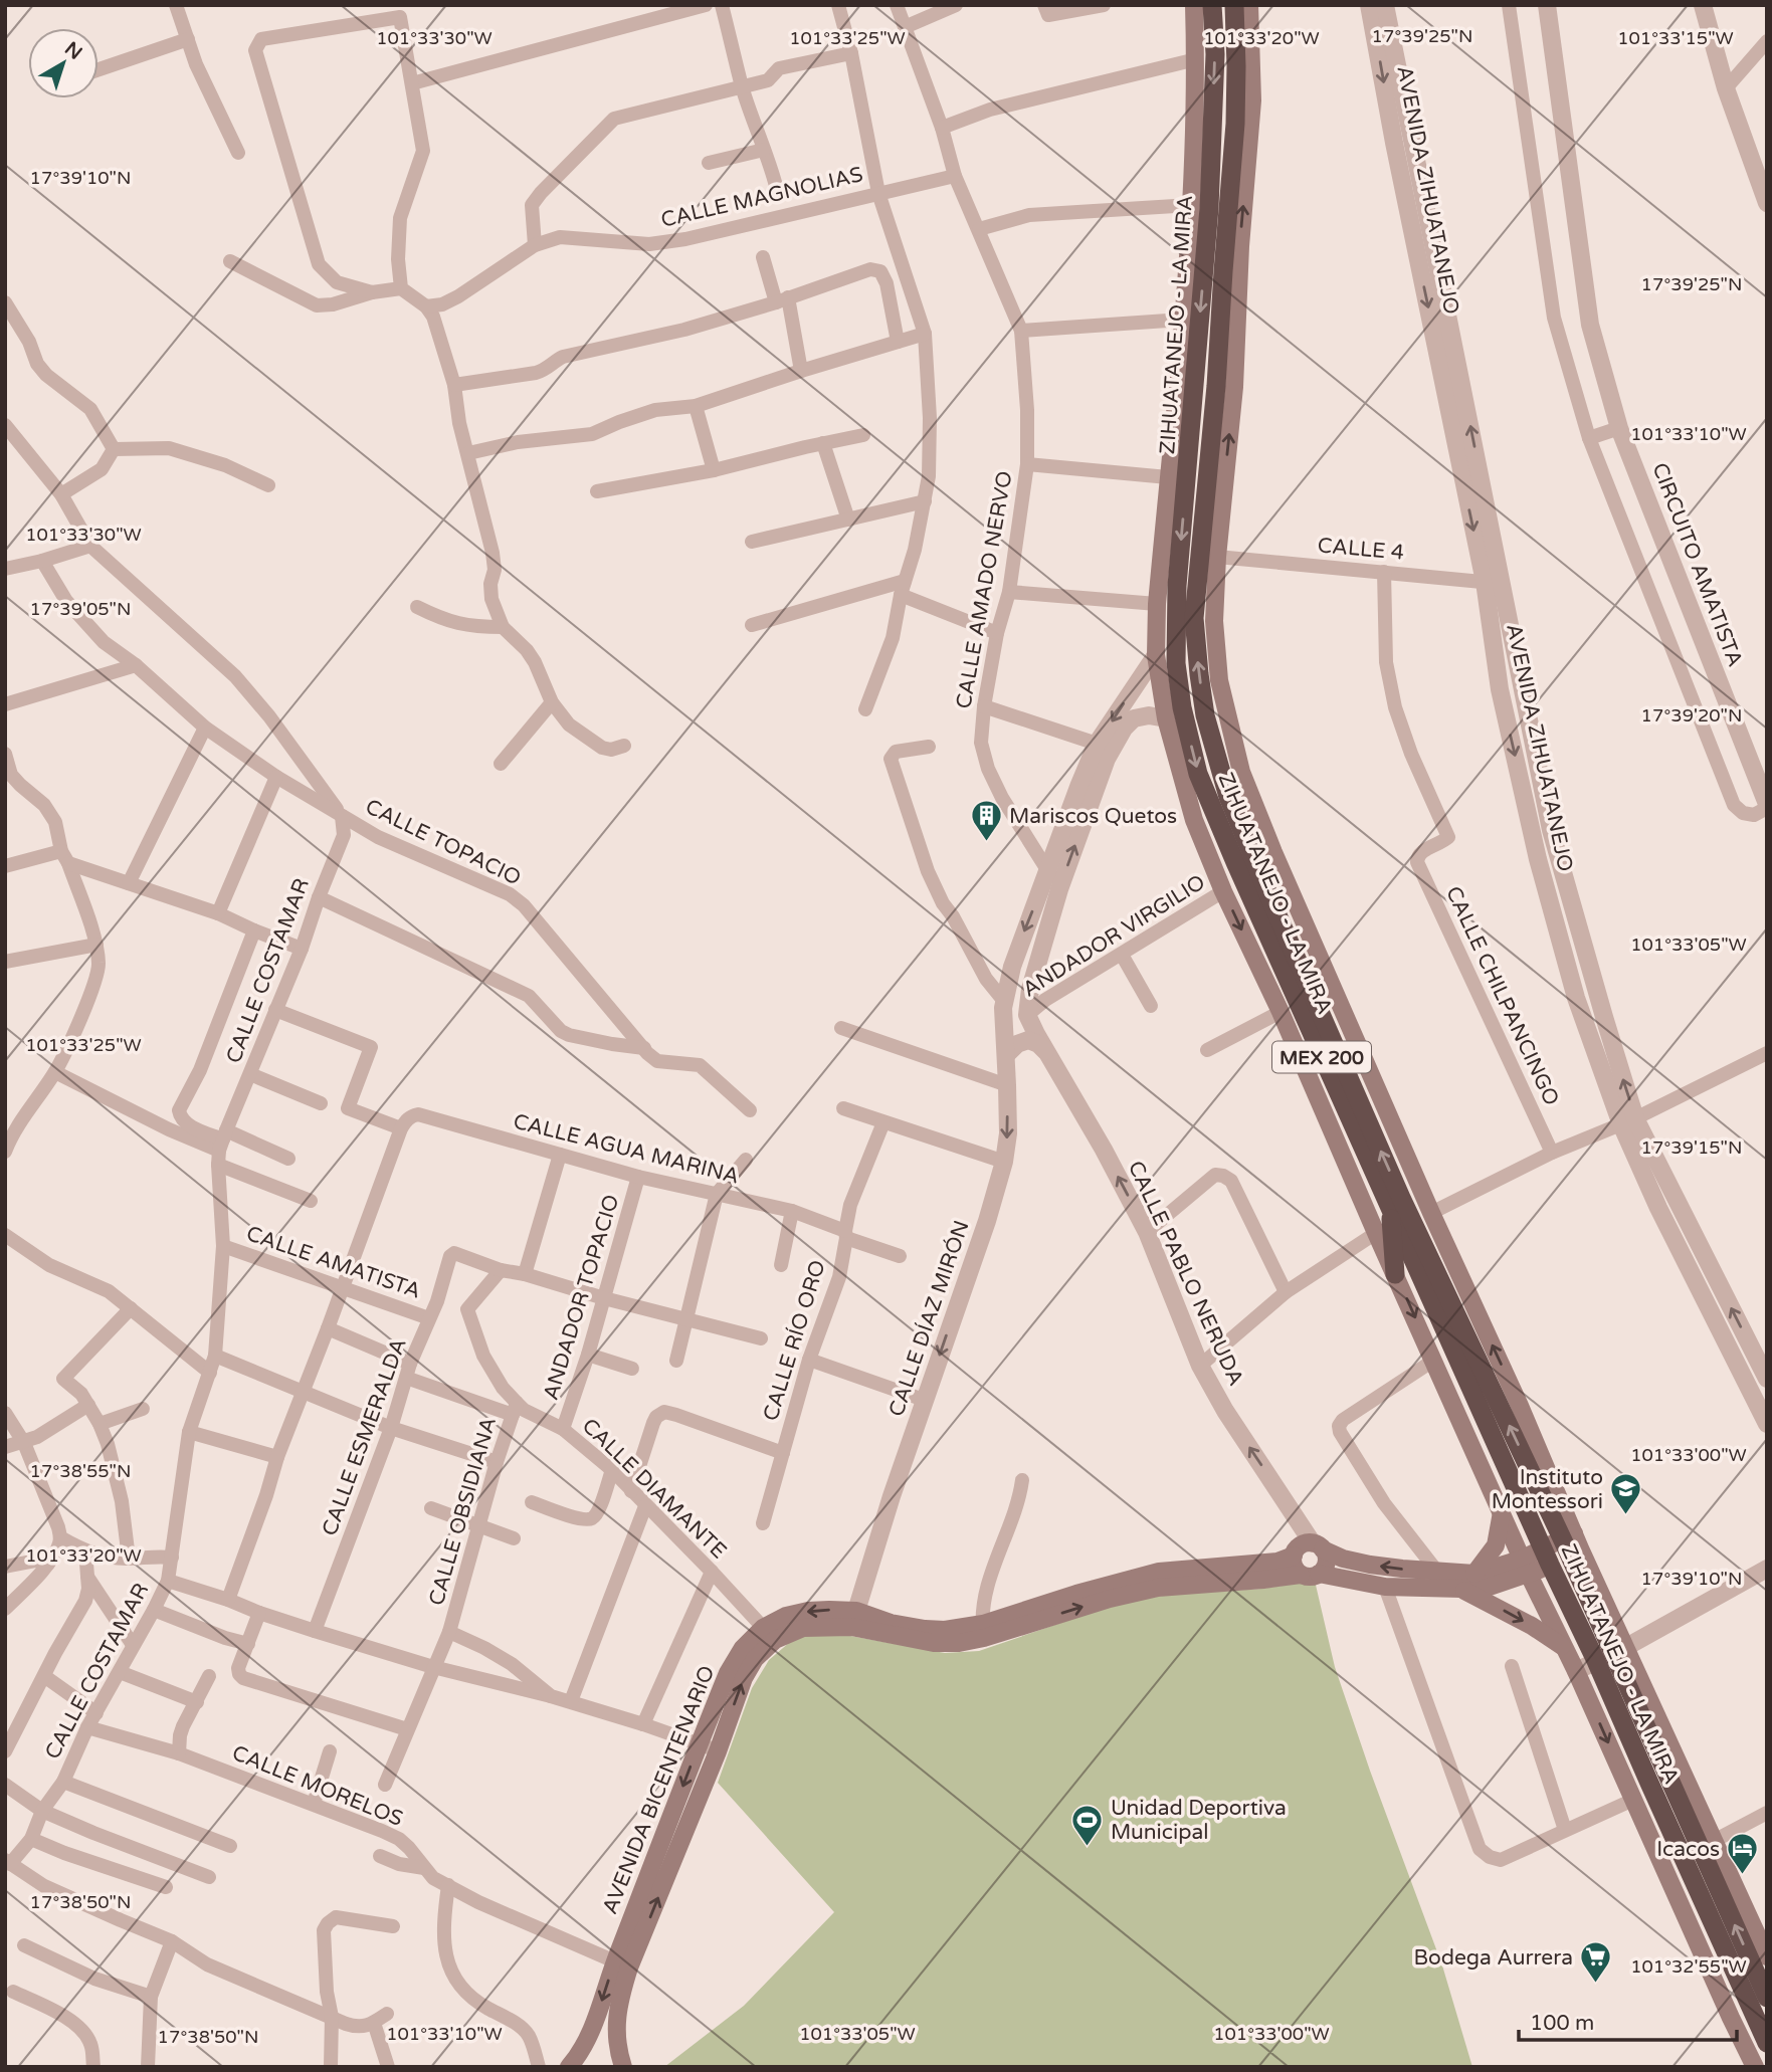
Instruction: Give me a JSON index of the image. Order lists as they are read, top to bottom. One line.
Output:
{"streets":{"highway":["ZIHUATANEJO - LA MIRA","MEX 200"],"main road":["AVENIDA BICENTENARIO"],"street":["AVENIDA ZIHUATANEJO","CALLE MAGNOLIAS","CALLE 4","CIRCUITO AMATISTA","CALLE AMADO NERVO","CALLE TOPACIO","ANDADOR VIRGILIO","CALLE COSTAMAR","CALLE CHILPANCINGO","CALLE AGUA MARINA","CALLE AMATISTA","CALLE PABLO NERUDA","ANDADOR TOPACIO","CALLE DÍAZ MIRÓN","CALLE RÍO ORO","CALLE ESMERALDA","CALLE DIAMANTE","CALLE OBSIDIANA","CALLE MORELOS"]},"crossings":[["AVENIDA ZIHUATANEJO","CALLE 4"],["CALLE MAGNOLIAS","CALLE AMADO NERVO"],["CALLE 4","CALLE CHILPANCINGO"],["CALLE AMADO NERVO","CALLE DÍAZ MIRÓN"],["CALLE TOPACIO","CALLE COSTAMAR"],["ANDADOR VIRGILIO","CALLE PABLO NERUDA"],["CALLE COSTAMAR","CALLE AMATISTA"],["CALLE COSTAMAR","CALLE MORELOS"],["CALLE AGUA MARINA","ANDADOR TOPACIO"],["CALLE AGUA MARINA","CALLE RÍO ORO"],["CALLE AMATISTA","CALLE ESMERALDA"],["ANDADOR TOPACIO","CALLE RÍO ORO"],["ANDADOR TOPACIO","CALLE DIAMANTE"],["CALLE DÍAZ MIRÓN","AVENIDA BICENTENARIO"],["CALLE RÍO ORO","CALLE ESMERALDA"],["CALLE RÍO ORO","CALLE DIAMANTE"],["CALLE ESMERALDA","CALLE DIAMANTE"],["CALLE DIAMANTE","CALLE OBSIDIANA"],["CALLE DIAMANTE","AVENIDA BICENTENARIO"],["CALLE MORELOS","AVENIDA BICENTENARIO"]],"one_way":["CALLE PABLO NERUDA","CALLE DÍAZ MIRÓN"],"places":{"building":["Mariscos Quetos"],"school or university":["Instituto Montessori"],"sports":["Unidad Deportiva Municipal"],"hotel":["Icacos"],"supermarket":["Bodega Aurrera"]},"scale_bar":"100 m","north":"top right","coordinates":["17°39'25\"N","101°33'30\"W","101°33'25\"W","101°33'20\"W","101°33'15\"W","17°39'10\"N","101°33'10\"W","17°39'05\"N","17°39'20\"N","101°33'05\"W","17°39'15\"N","101°33'00\"W","17°38'55\"N","17°38'50\"N","101°32'55\"W"]}
